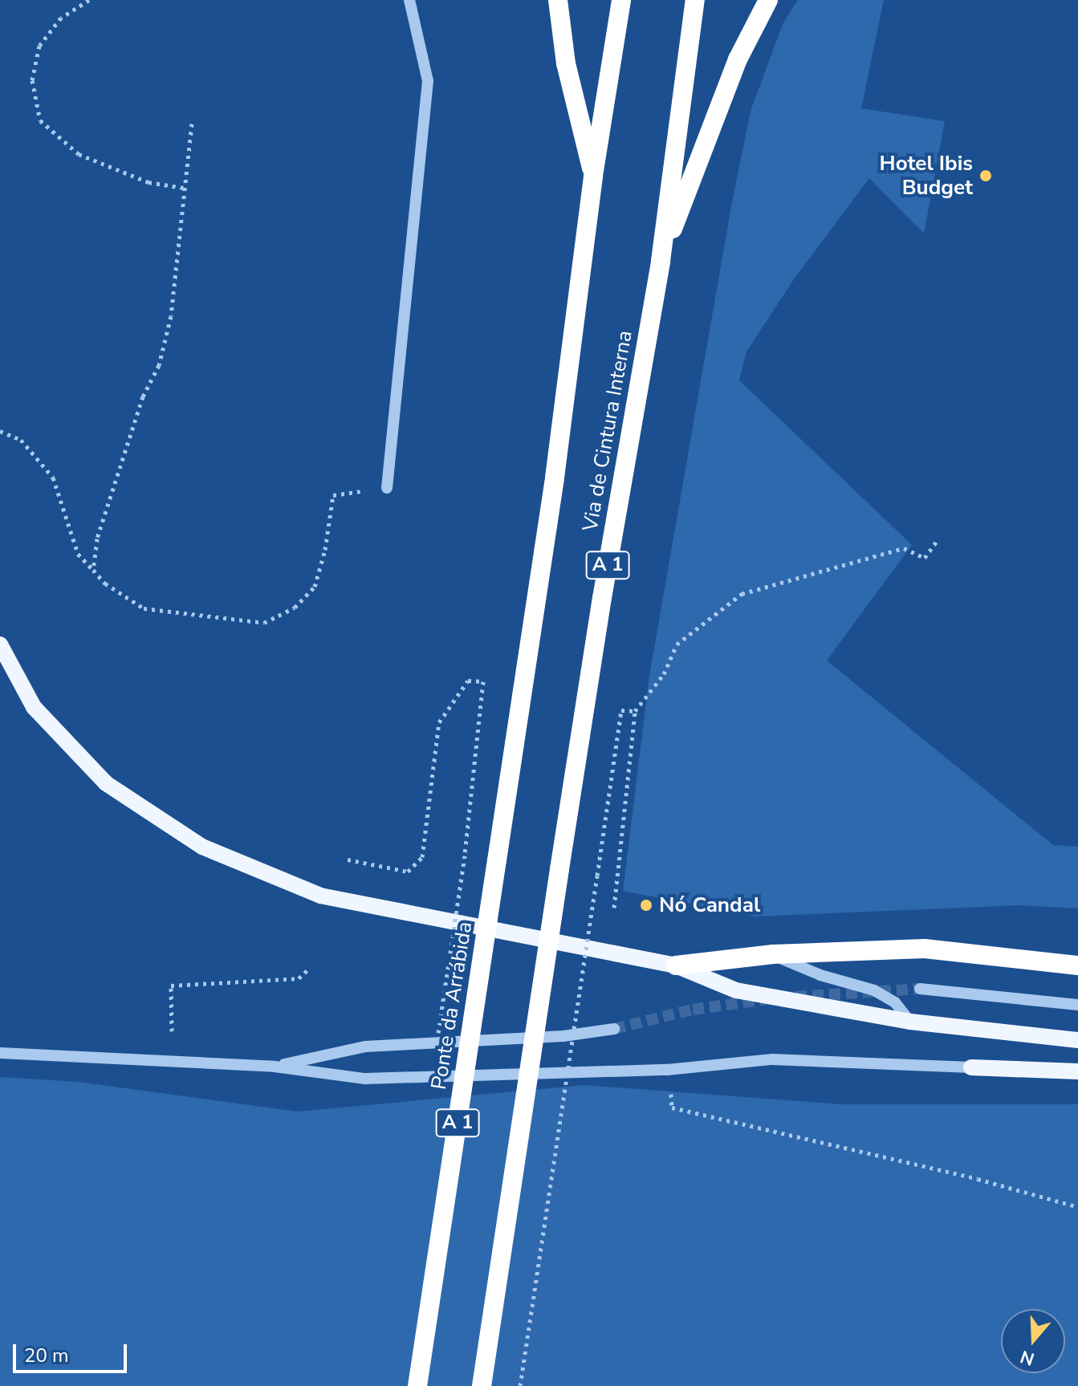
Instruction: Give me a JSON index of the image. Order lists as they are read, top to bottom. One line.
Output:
{"streets":{"highway":["Via de Cintura Interna","A 1","Ponte da Arrábida"]},"crossings":[["Via de Cintura Interna","Ponte da Arrábida"]],"places":["Hotel Ibis Budget","Nó Candal"],"scale_bar":"20 m","north":"bottom"}
